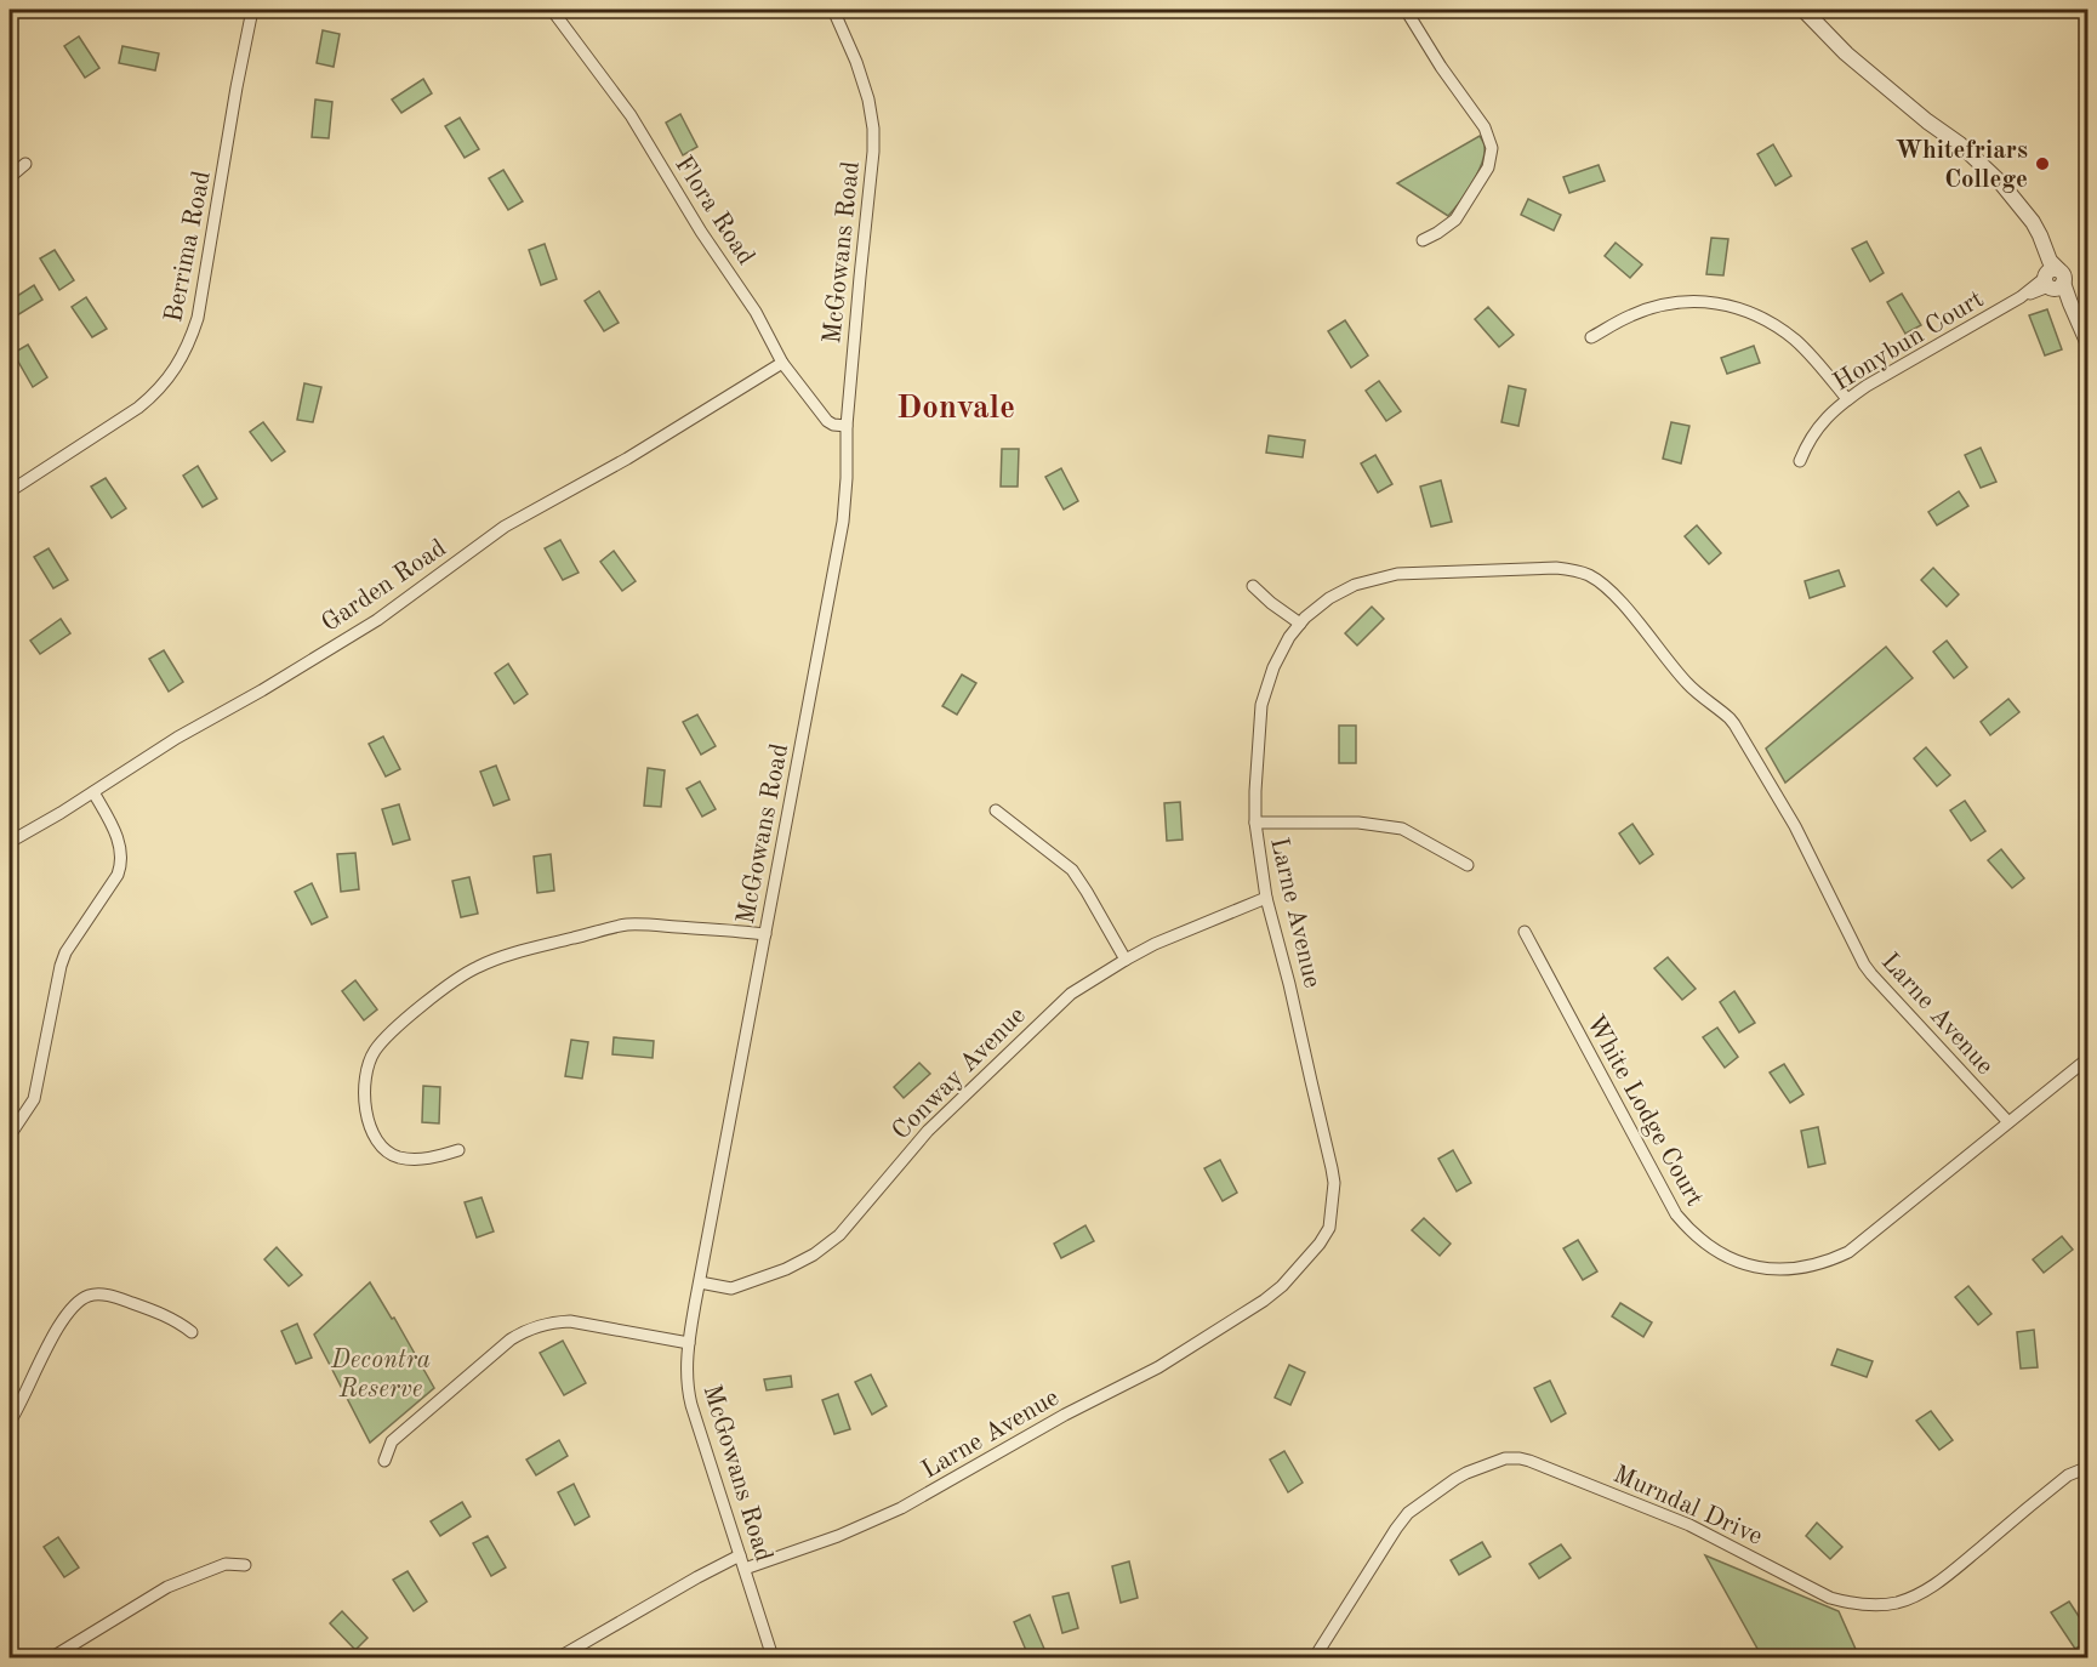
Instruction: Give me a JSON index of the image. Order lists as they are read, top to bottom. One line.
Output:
{"streets":{"street":["Flora Road","Berrima Road","McGowans Road","Honybun Court","Garden Road","Larne Avenue","Conway Avenue","White Lodge Court","Murndal Drive"]},"crossings":[["Flora Road","McGowans Road"],["Flora Road","Garden Road"],["McGowans Road","Larne Avenue"],["McGowans Road","Conway Avenue"],["Larne Avenue","Conway Avenue"],["Larne Avenue","White Lodge Court"]],"districts":["Donvale"],"parks":["Decontra Reserve"],"places":["Whitefriars College"]}
